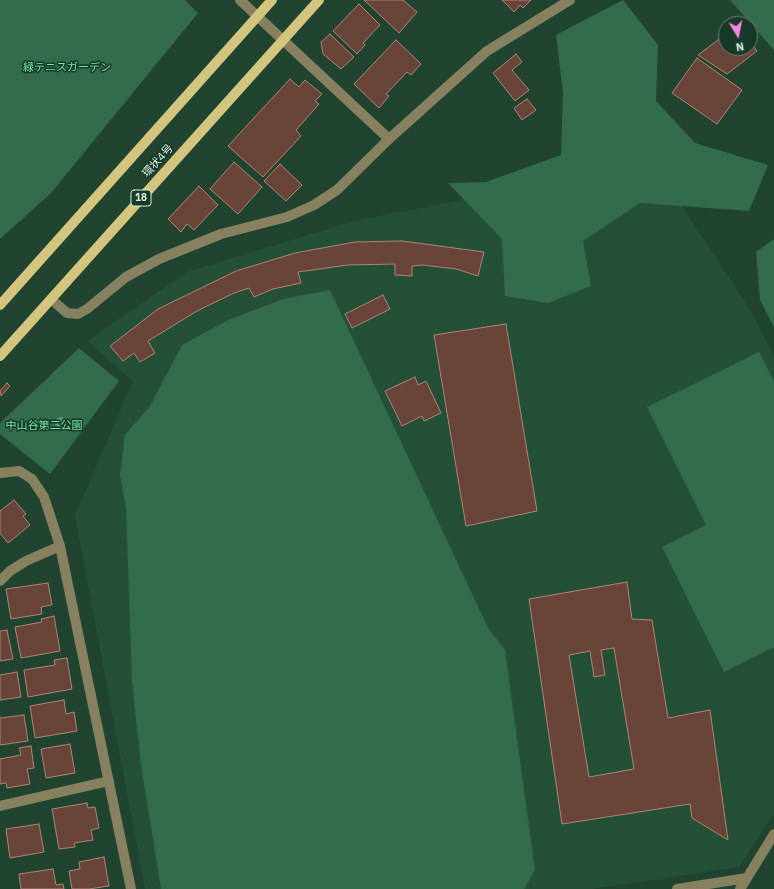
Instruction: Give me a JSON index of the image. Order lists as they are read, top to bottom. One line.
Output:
{"streets":{"main road":["環状4号","18"]},"parks":["緑テニスガーデン","中山谷第二公園"],"north":"bottom"}
